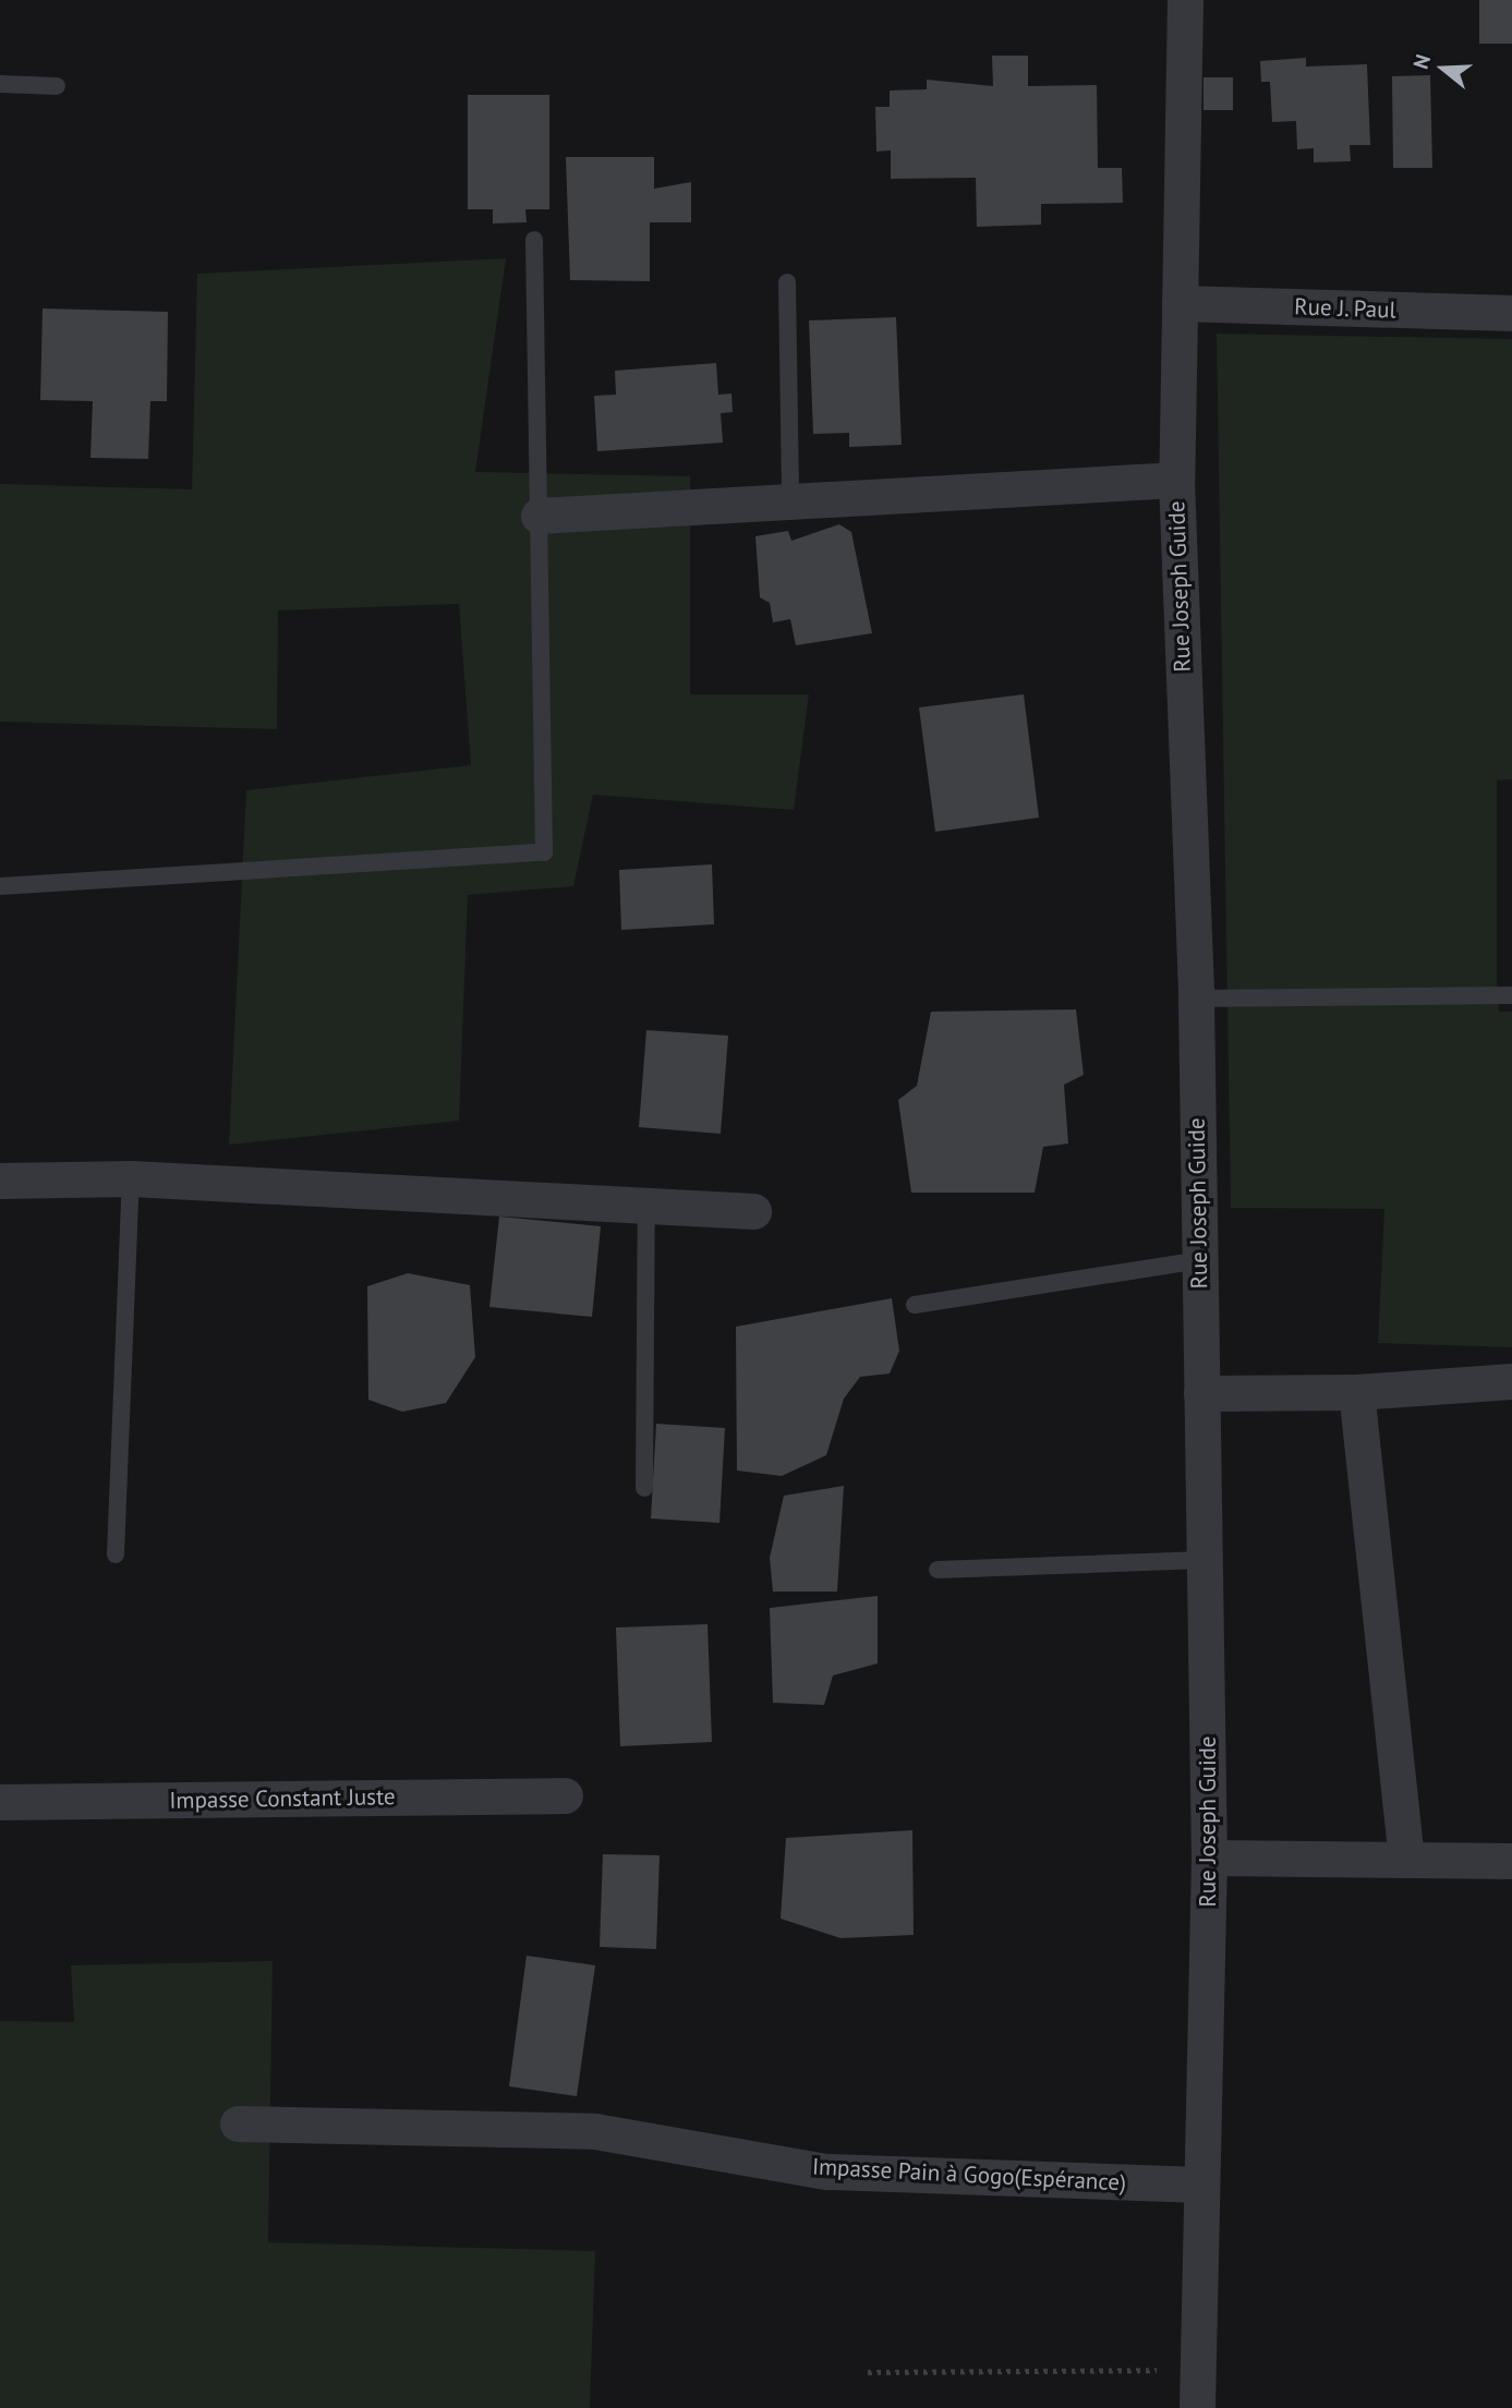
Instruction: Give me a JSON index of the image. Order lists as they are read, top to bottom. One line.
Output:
{"streets":{"street":["Rue J. Paul","Rue Joseph Guide","Impasse Constant Juste","Impasse Pain à Gogo(Espérance)"]},"crossings":[["Rue J. Paul","Rue Joseph Guide"],["Rue Joseph Guide","Impasse Pain à Gogo(Espérance)"]],"north":"left"}
